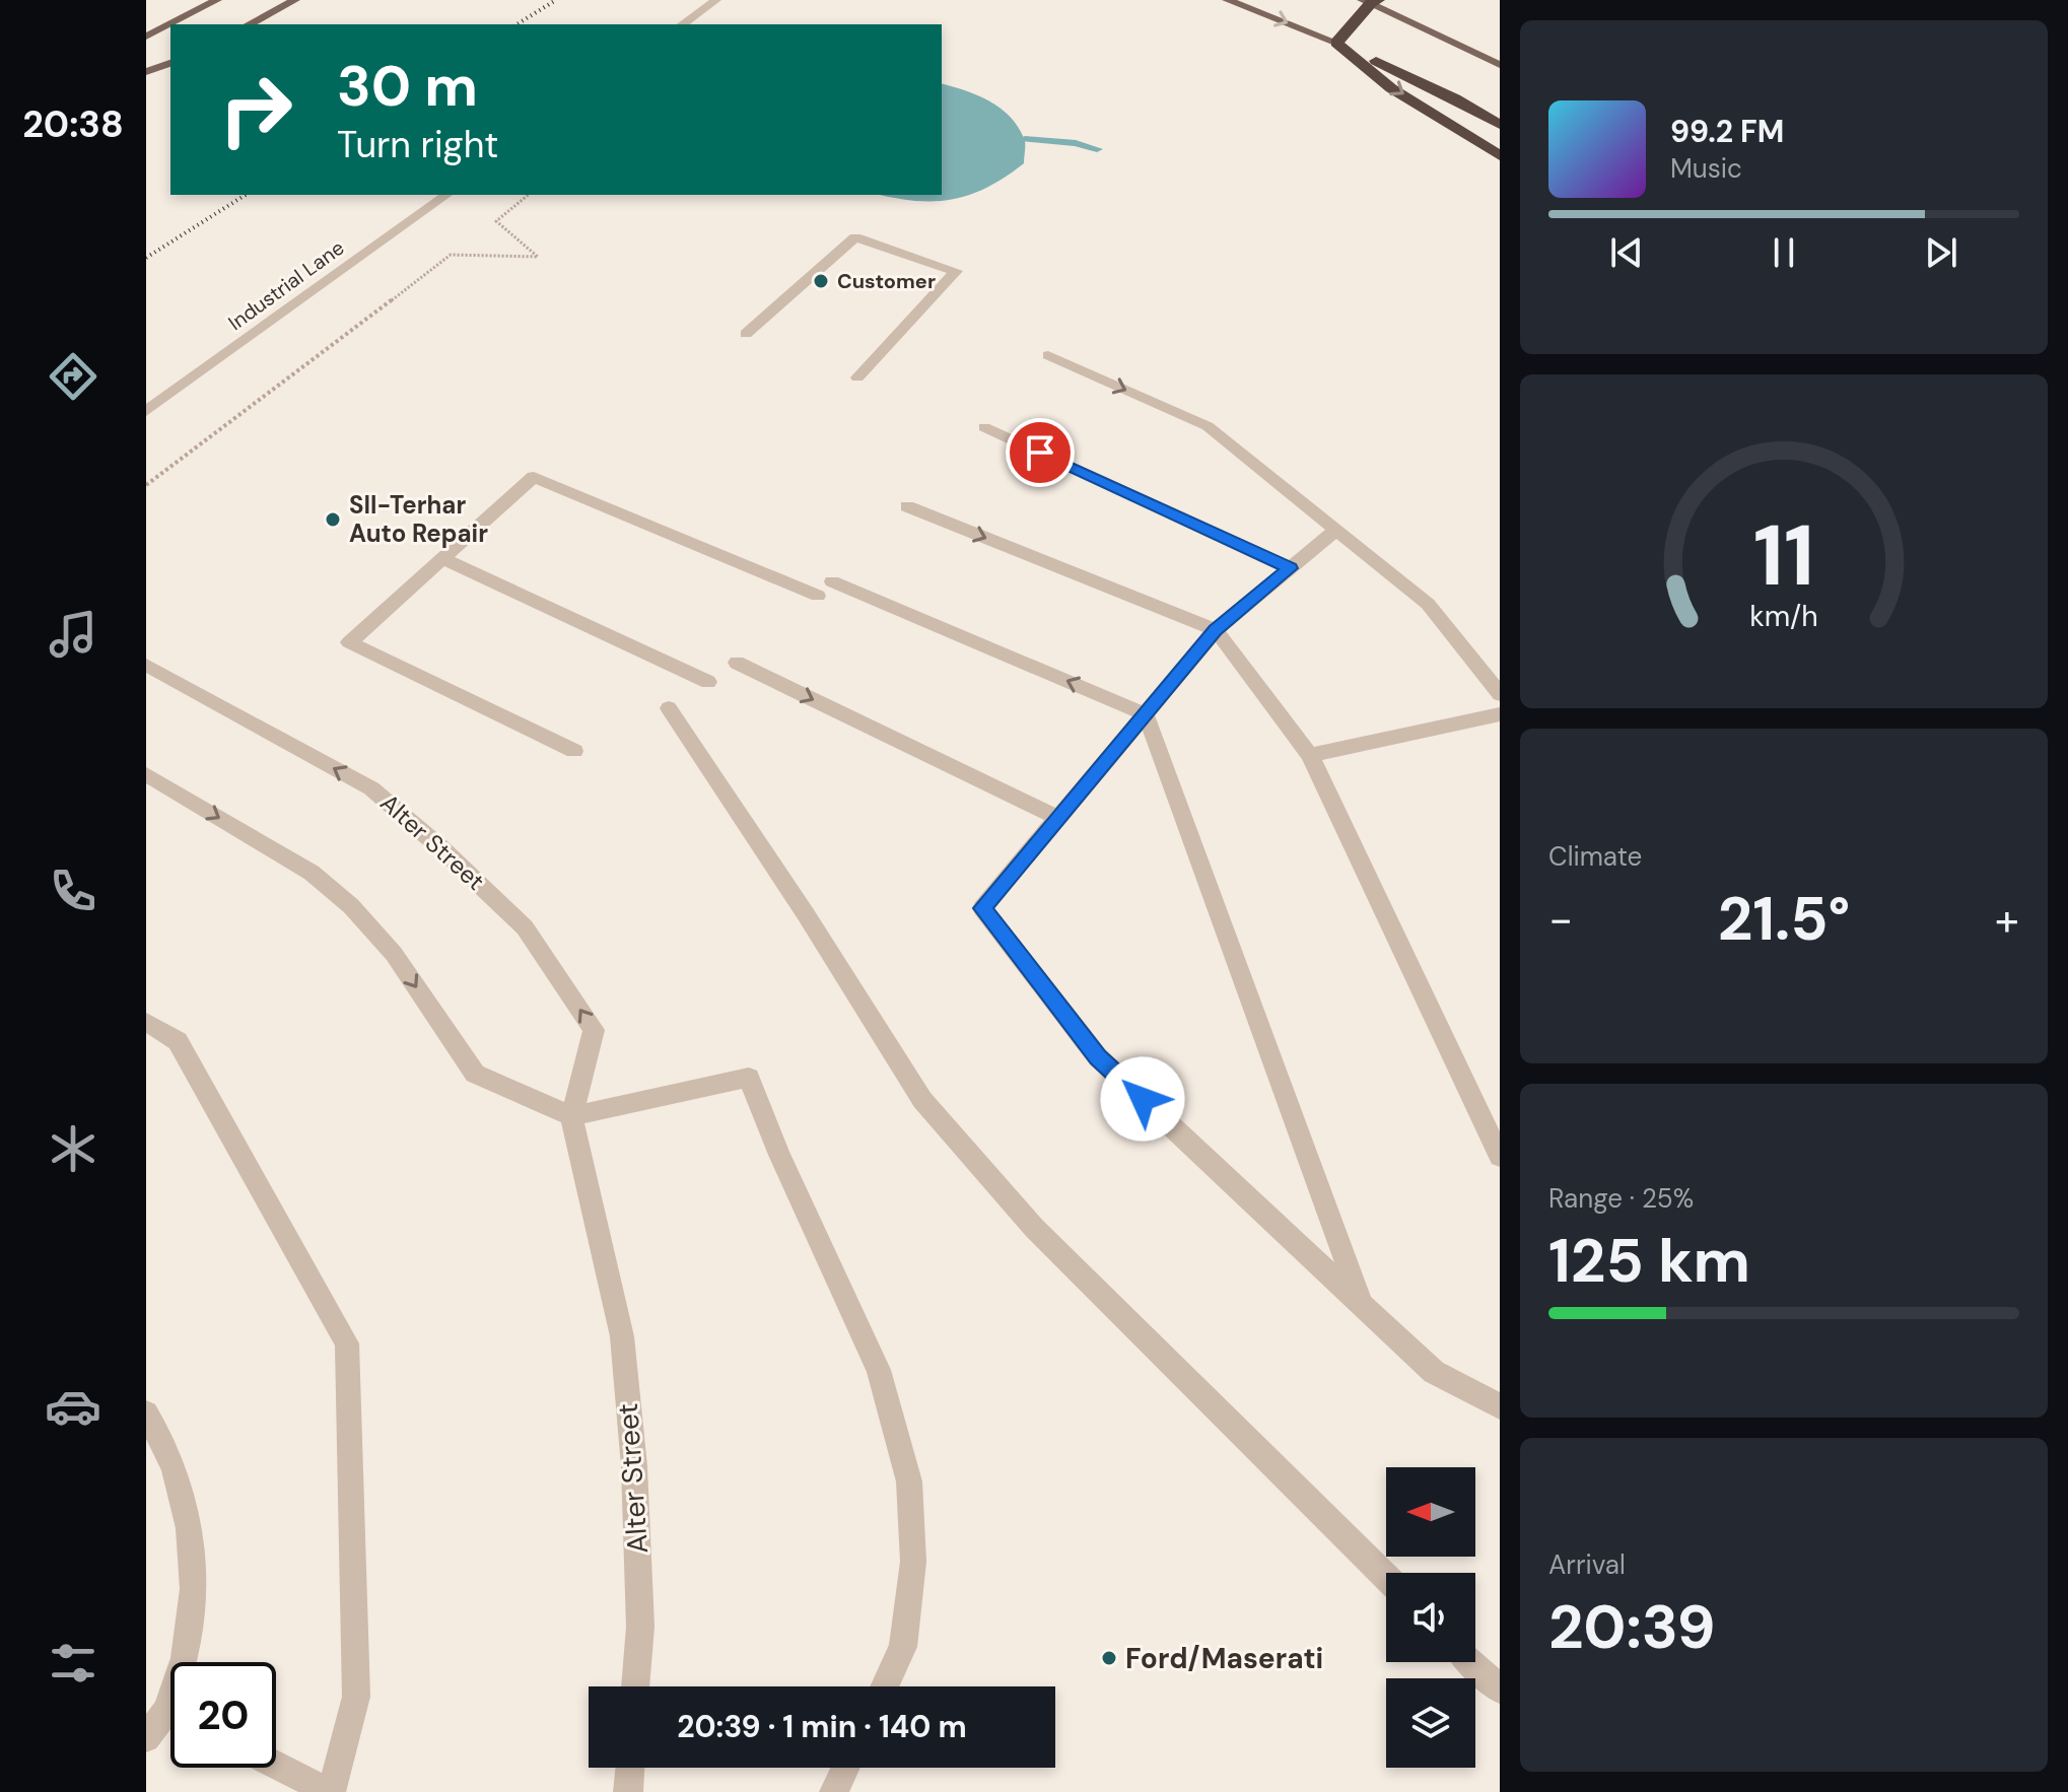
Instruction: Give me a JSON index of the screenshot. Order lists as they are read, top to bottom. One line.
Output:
{"streets":{"street":["Industrial Lane","Alter Street"]},"places":["Customer","SIl-Terhar Auto Repair","Ford/Maserati"],"north":"left","page":{"tabs":"20:38","turn":["30 m","Turn right"],"song":["99.2 FM","Music"],"tile":["Climate",["Range · 25%","125 km"],["Arrival","20:39"]],"heat":["−","21.5°","+"],"limit":"20","trip":"20:39 · 1 min · 140 m","gauge":["11","km/h"]}}
